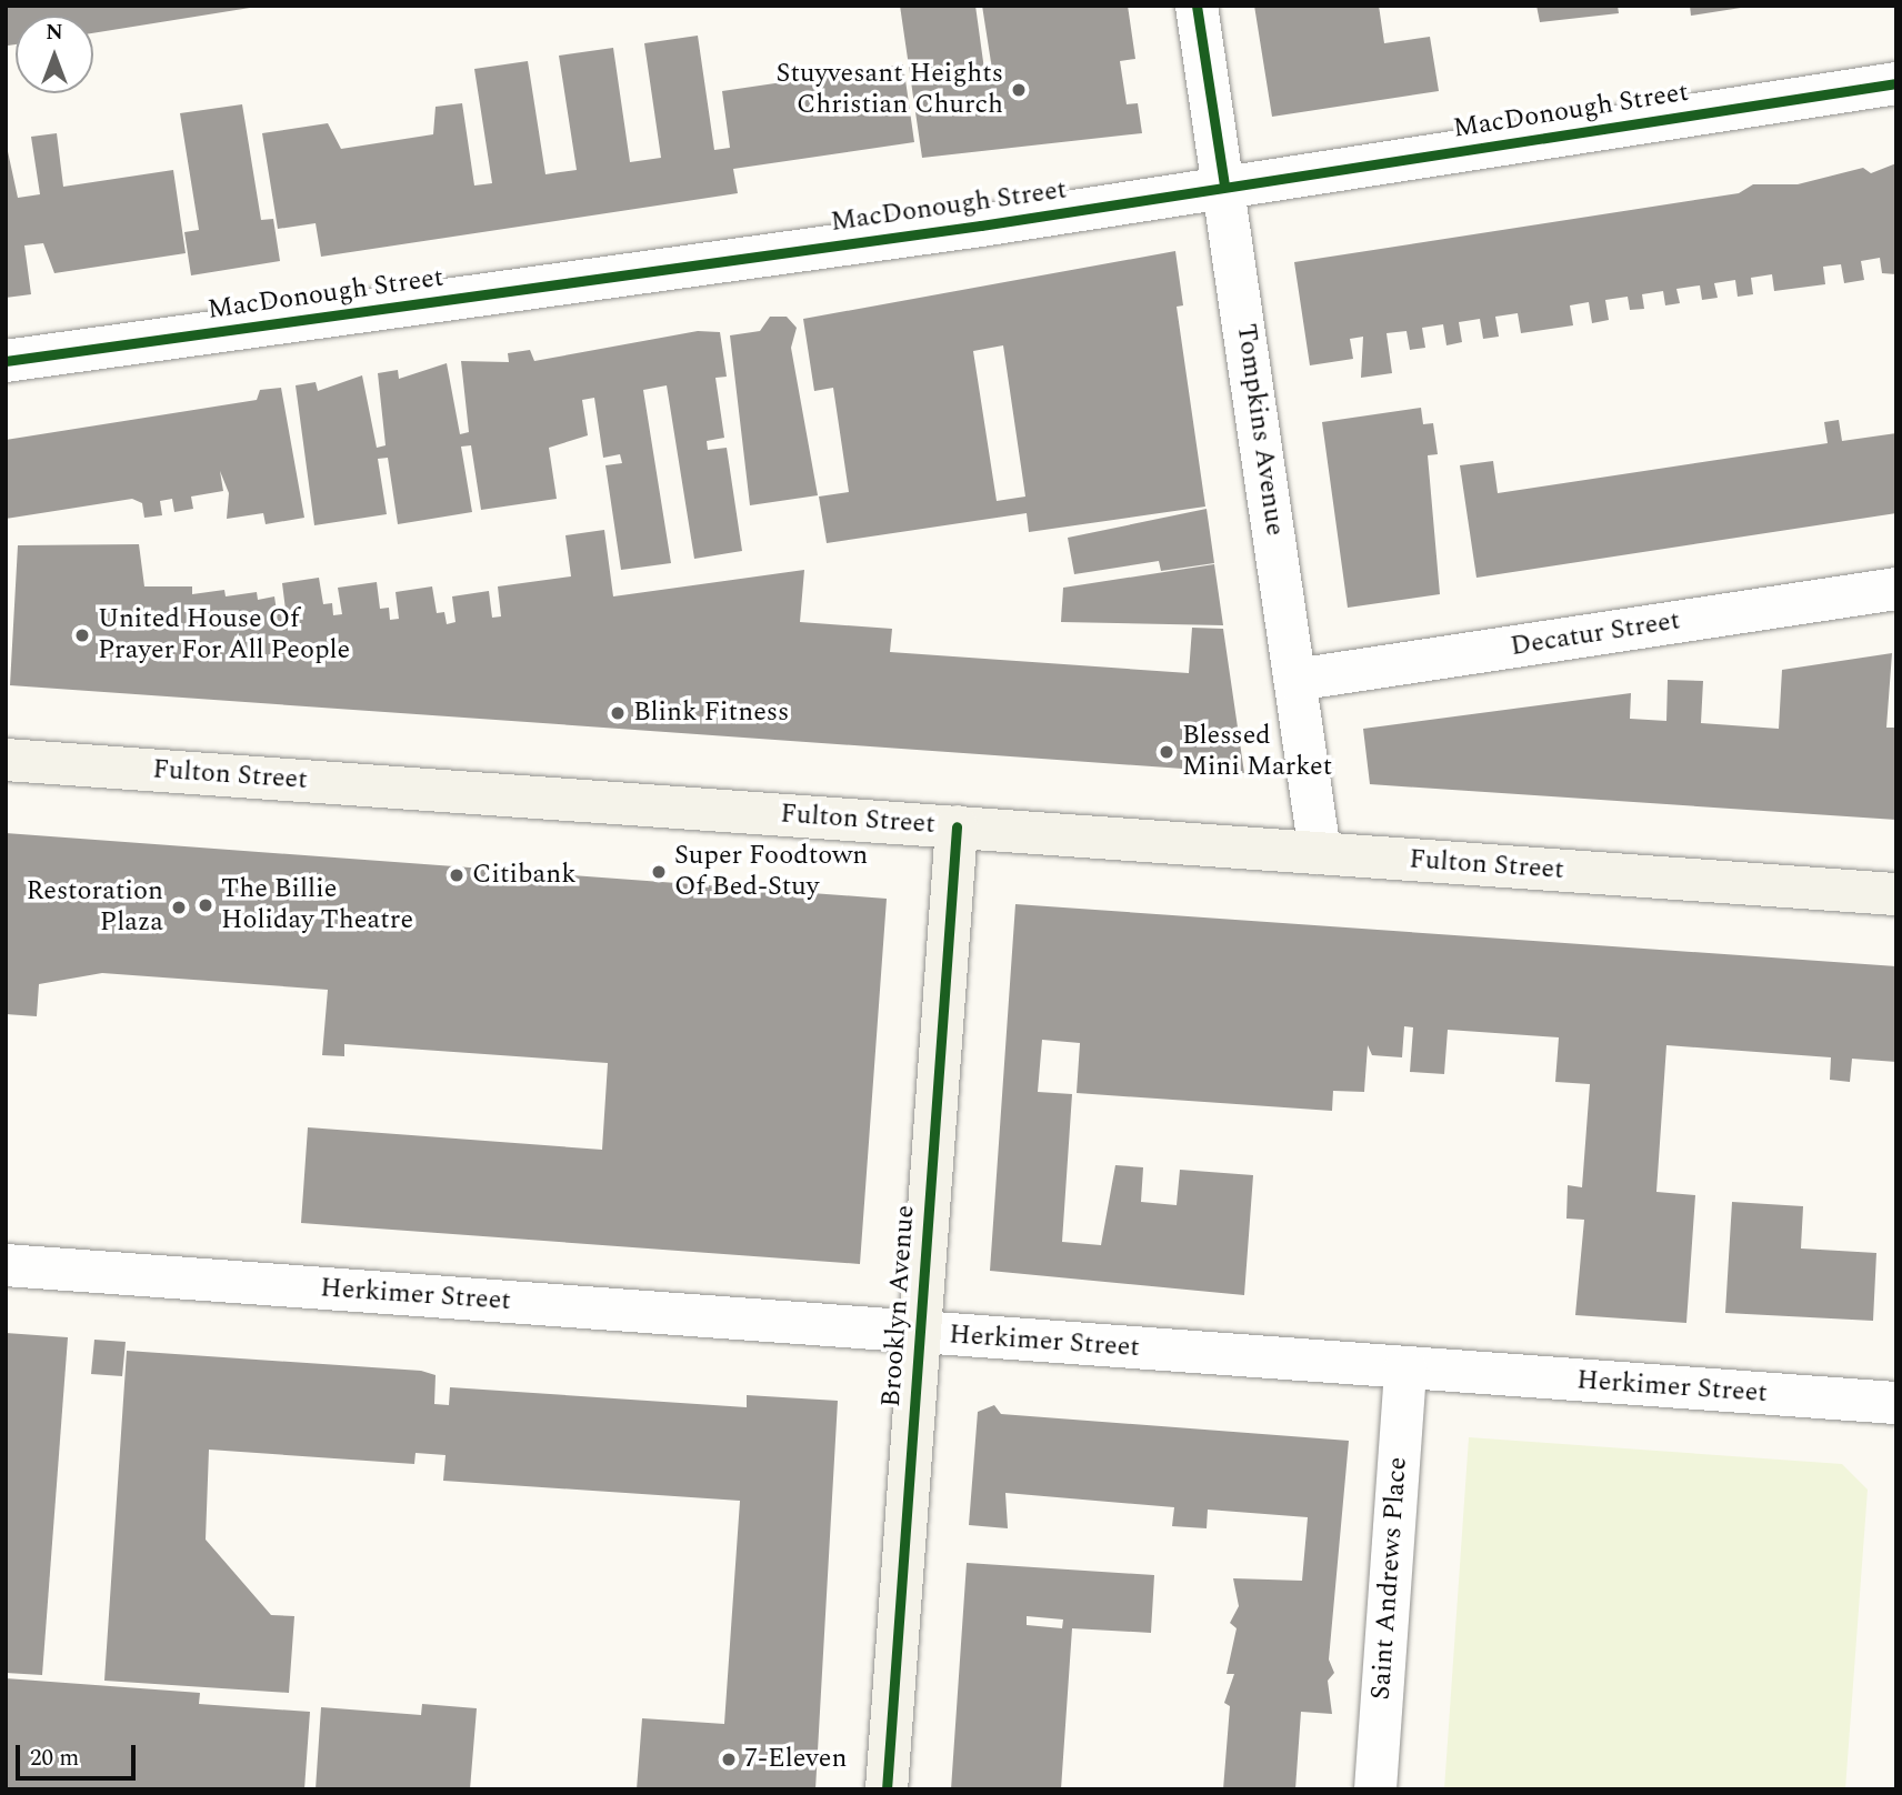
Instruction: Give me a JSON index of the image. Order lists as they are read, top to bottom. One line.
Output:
{"streets":{"main road":["Fulton Street","Brooklyn Avenue"],"street":["MacDonough Street","Tompkins Avenue","Decatur Street","Herkimer Street","Saint Andrews Place"]},"crossings":[["MacDonough Street","Tompkins Avenue"],["Tompkins Avenue","Decatur Street"],["Tompkins Avenue","Fulton Street"],["Fulton Street","Brooklyn Avenue"],["Herkimer Street","Brooklyn Avenue"],["Herkimer Street","Saint Andrews Place"]],"places":["Stuyvesant Heights Christian Church","United House Of Prayer For All People","Blink Fitness","Blessed Mini Market","Super Foodtown Of Bed-Stuy","Citibank","The Billie Holiday Theatre","Restoration Plaza","7-Eleven"],"scale_bar":"20 m","north":"top"}
